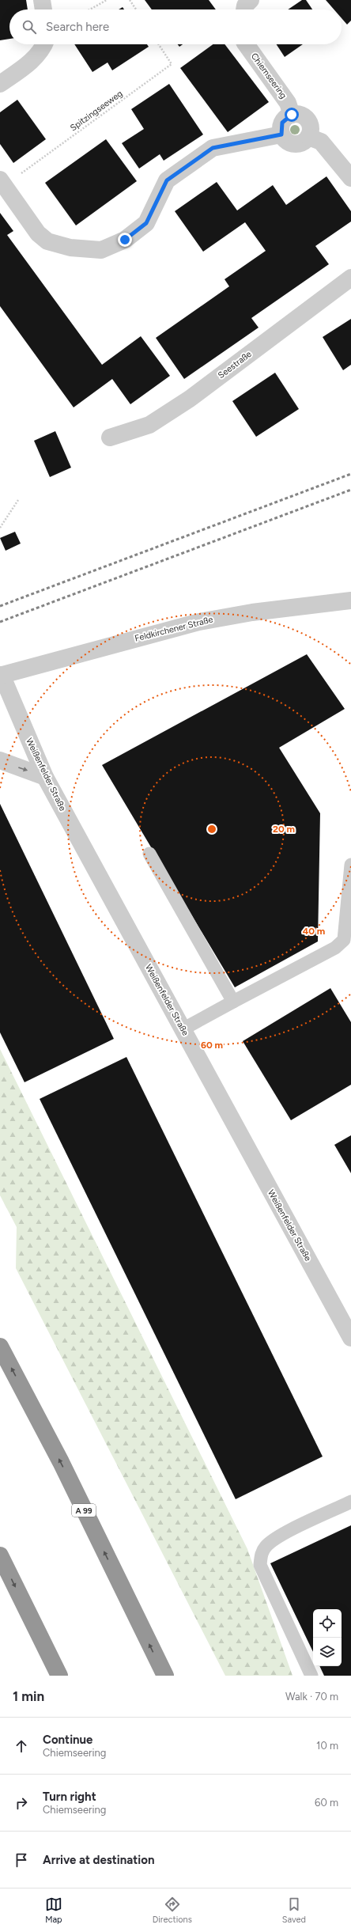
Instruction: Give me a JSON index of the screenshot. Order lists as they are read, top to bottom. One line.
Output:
{"streets":{"highway":["A 99"],"street":["Chiemseering","Seestraße","Feldkirchener Straße","Weißenfelder Straße"],"path":["Spitzingseeweg"]},"crossings":[["Feldkirchener Straße","Weißenfelder Straße"]],"page":{"search":"Search here","heading":["1 min","Walk · 70 m"],"list":[["Continue","Chiemseering","10 m"],["Turn right","Chiemseering","60 m"],"Arrive at destination"],"nav":["Map","Directions","Saved"]},"rings":["20 m","40 m","60 m"]}
